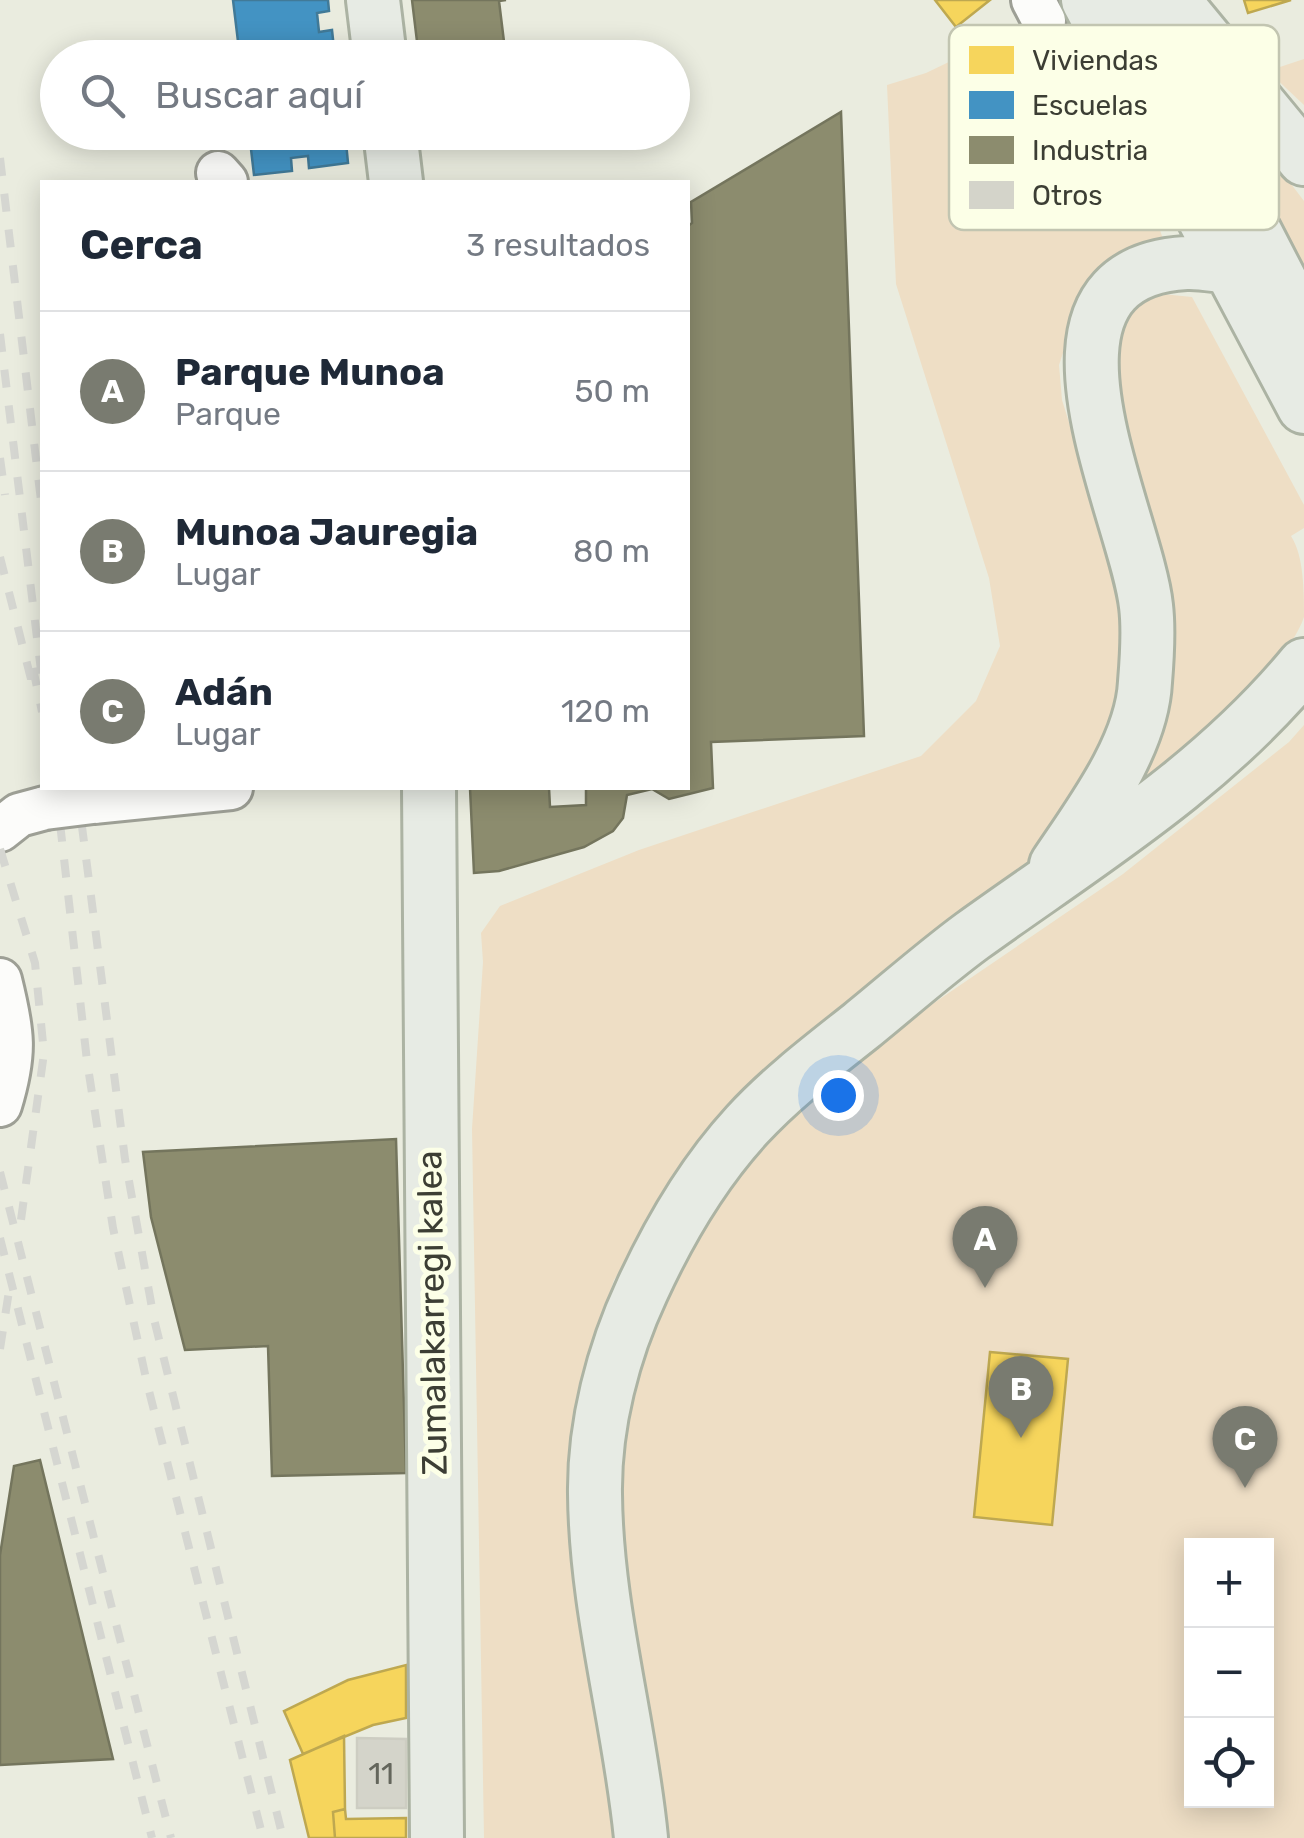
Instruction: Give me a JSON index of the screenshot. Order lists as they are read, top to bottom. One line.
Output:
{"streets":{"main road":["Zumalakarregi kalea"]},"house_numbers":["11"],"legend":["Viviendas","Escuelas","Industria","Otros"],"page":{"search":"Buscar aquí","heading":["Cerca","3 resultados"],"list":[{"mark":"A","name":"Parque Munoa","note":"Parque","value":"50 m"},{"mark":"B","name":"Munoa Jauregia","note":"Lugar","value":"80 m"},{"mark":"C","name":"Adán","note":"Lugar","value":"120 m"}],"pins":["A","B","C"],"map_buttons":["+","−"]}}
